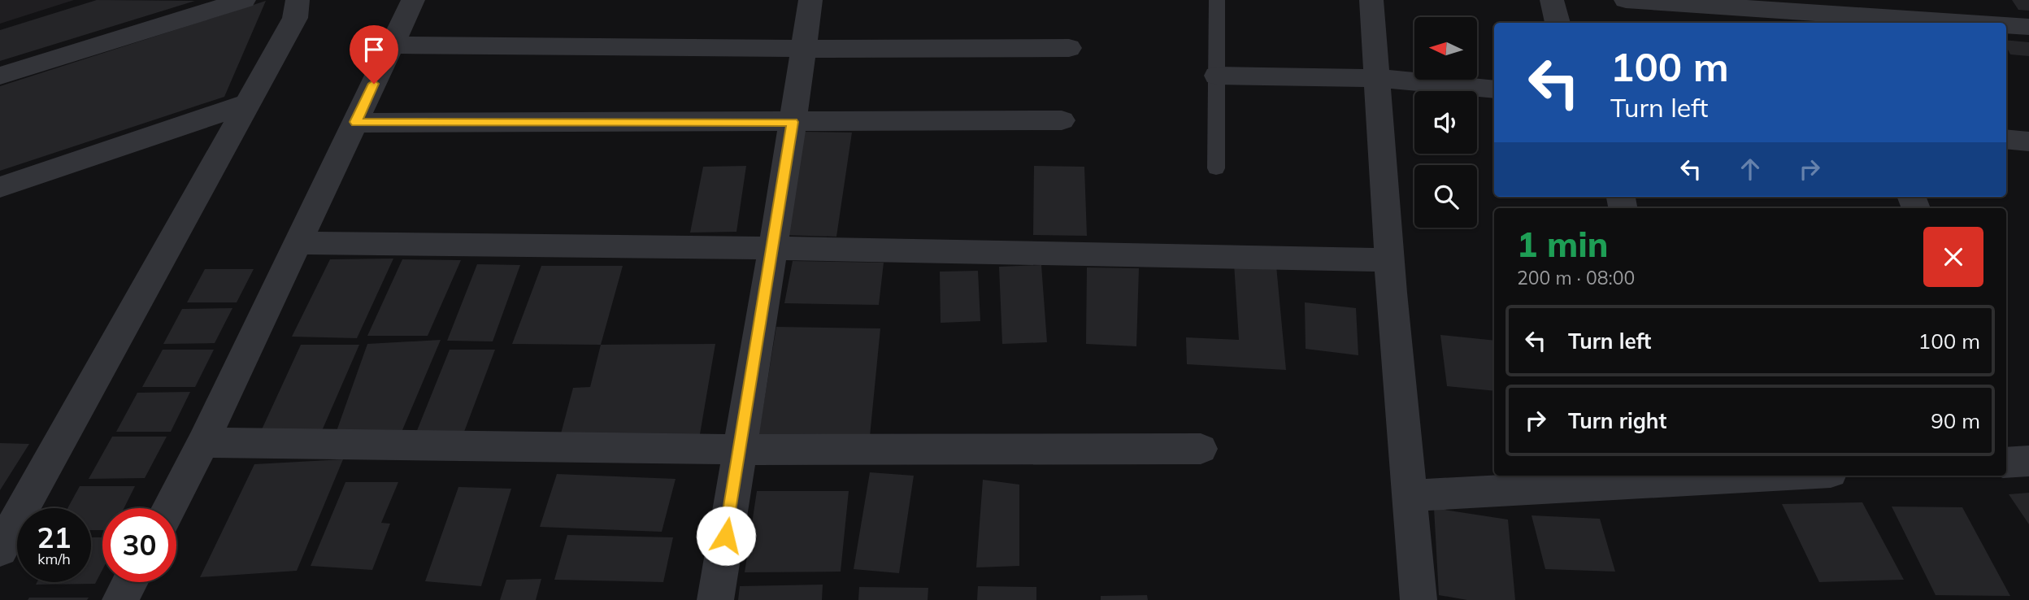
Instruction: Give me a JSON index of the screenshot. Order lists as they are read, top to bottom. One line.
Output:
{"north":"left","page":{"turn":["100 m","Turn left"],"heading":["1 min","200 m · 08:00"],"list":[{"name":"Turn left","value":"100 m"},{"name":"Turn right","value":"90 m"}],"speed":"21 km/h","limit":"30"}}
